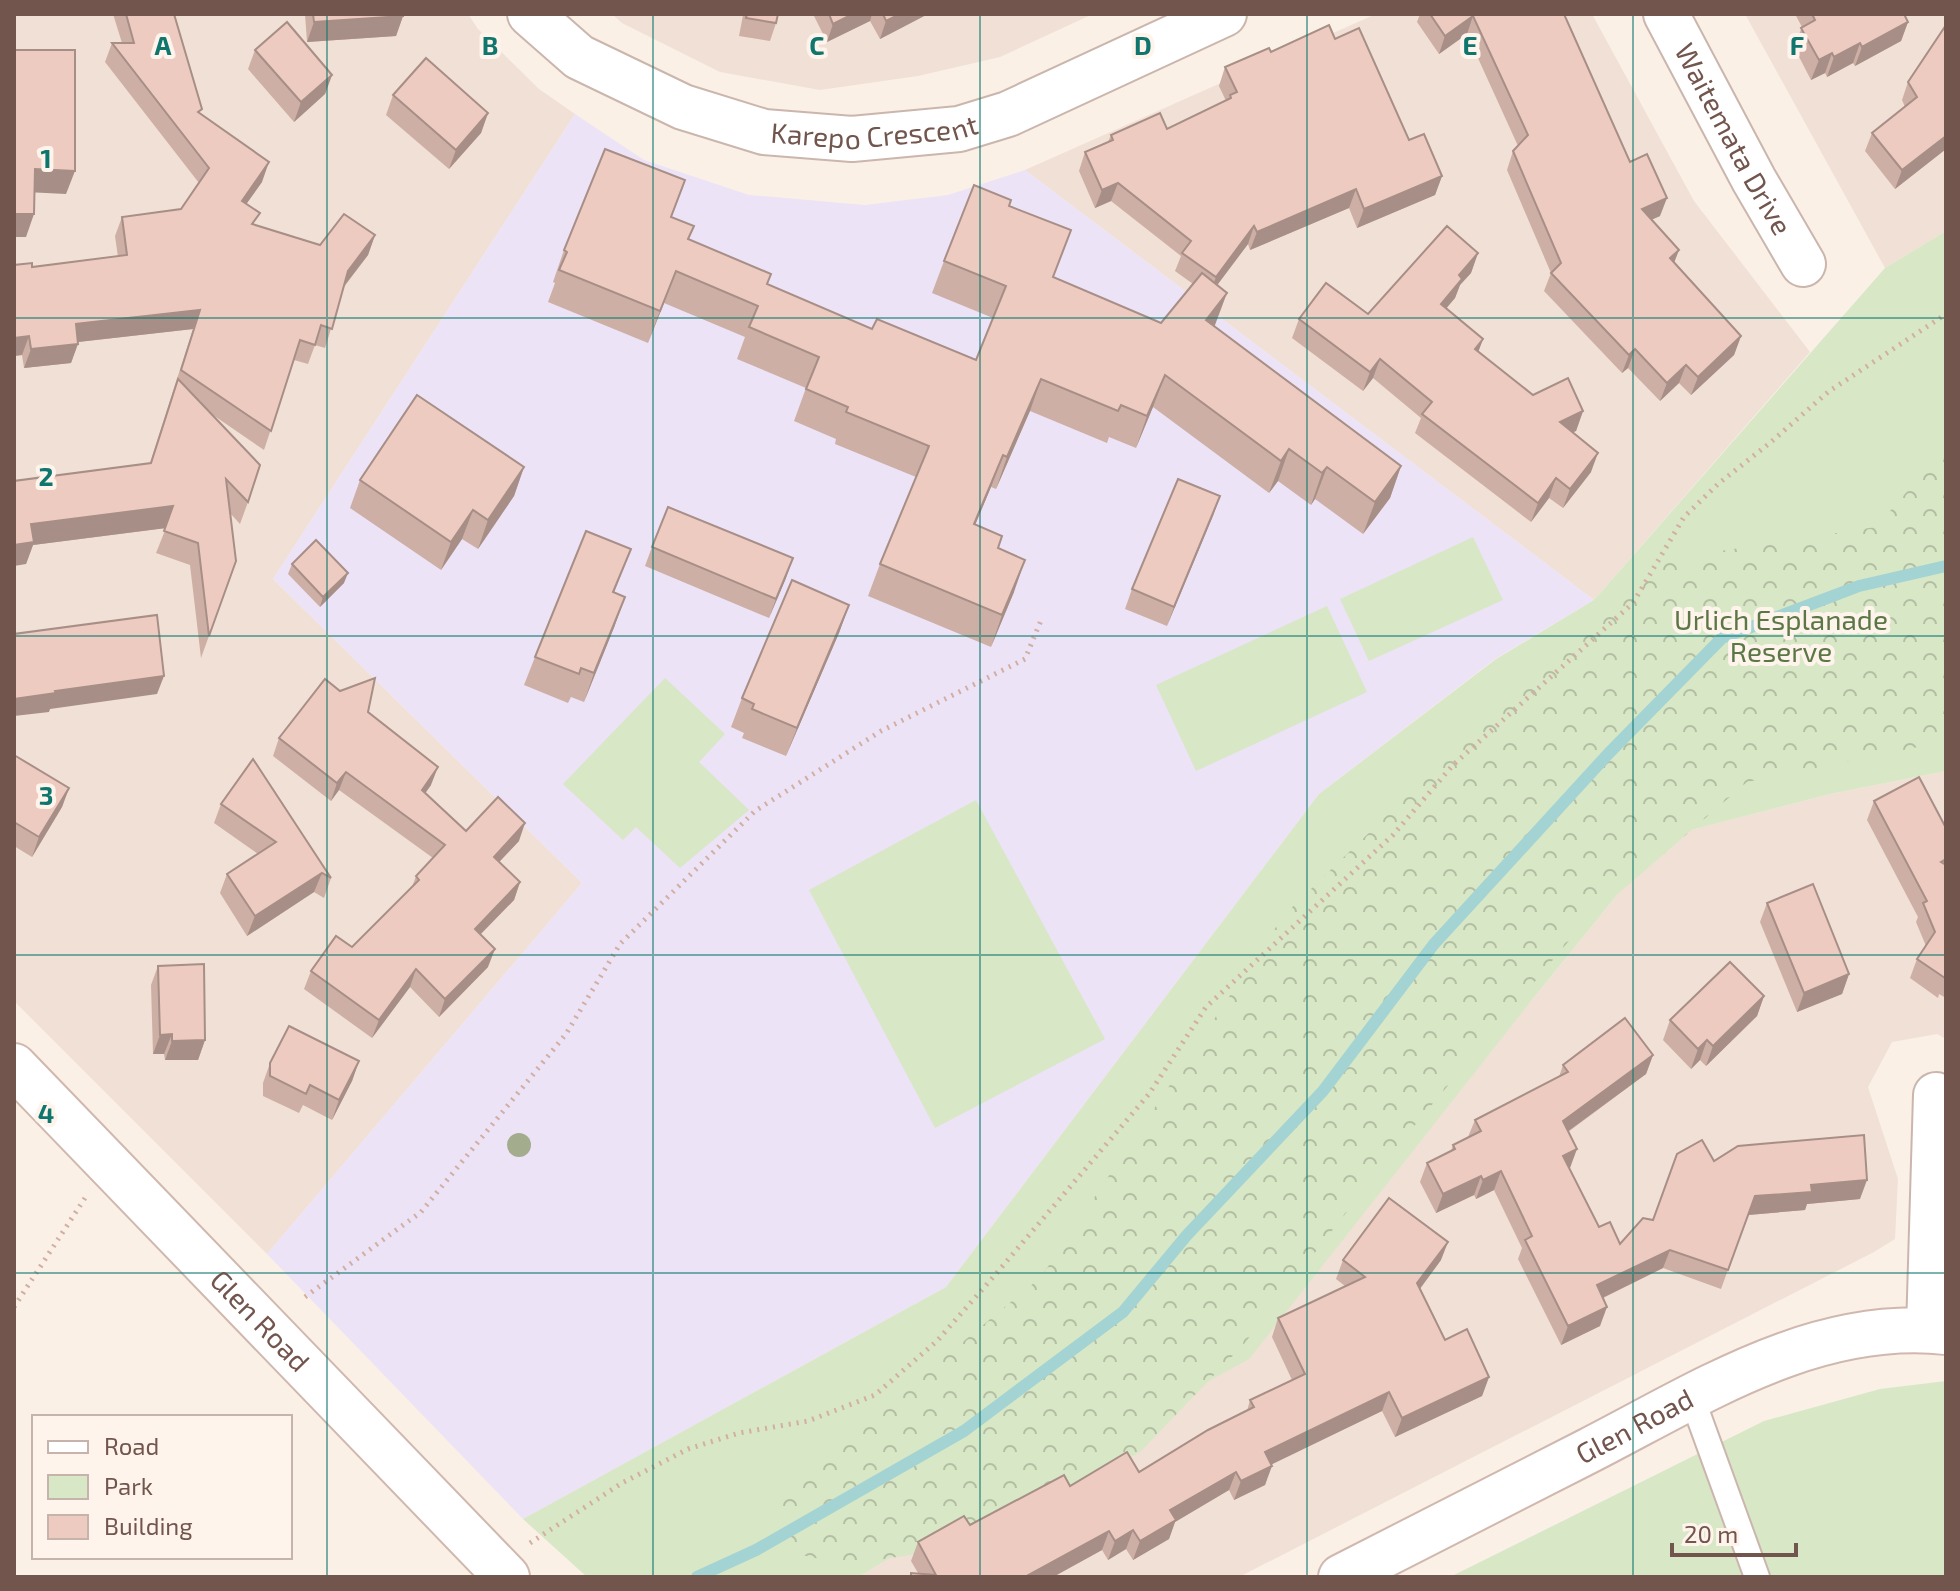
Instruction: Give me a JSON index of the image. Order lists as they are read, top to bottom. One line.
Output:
{"streets":{"street":["Karepo Crescent","Waitemata Drive","Glen Road"]},"parks":["Urlich Esplanade Reserve"],"legend":["Road","Park","Building"],"scale_bar":"20 m","grid":{"columns":["A","B","C","D","E","F"],"rows":["1","2","3","4"]}}
